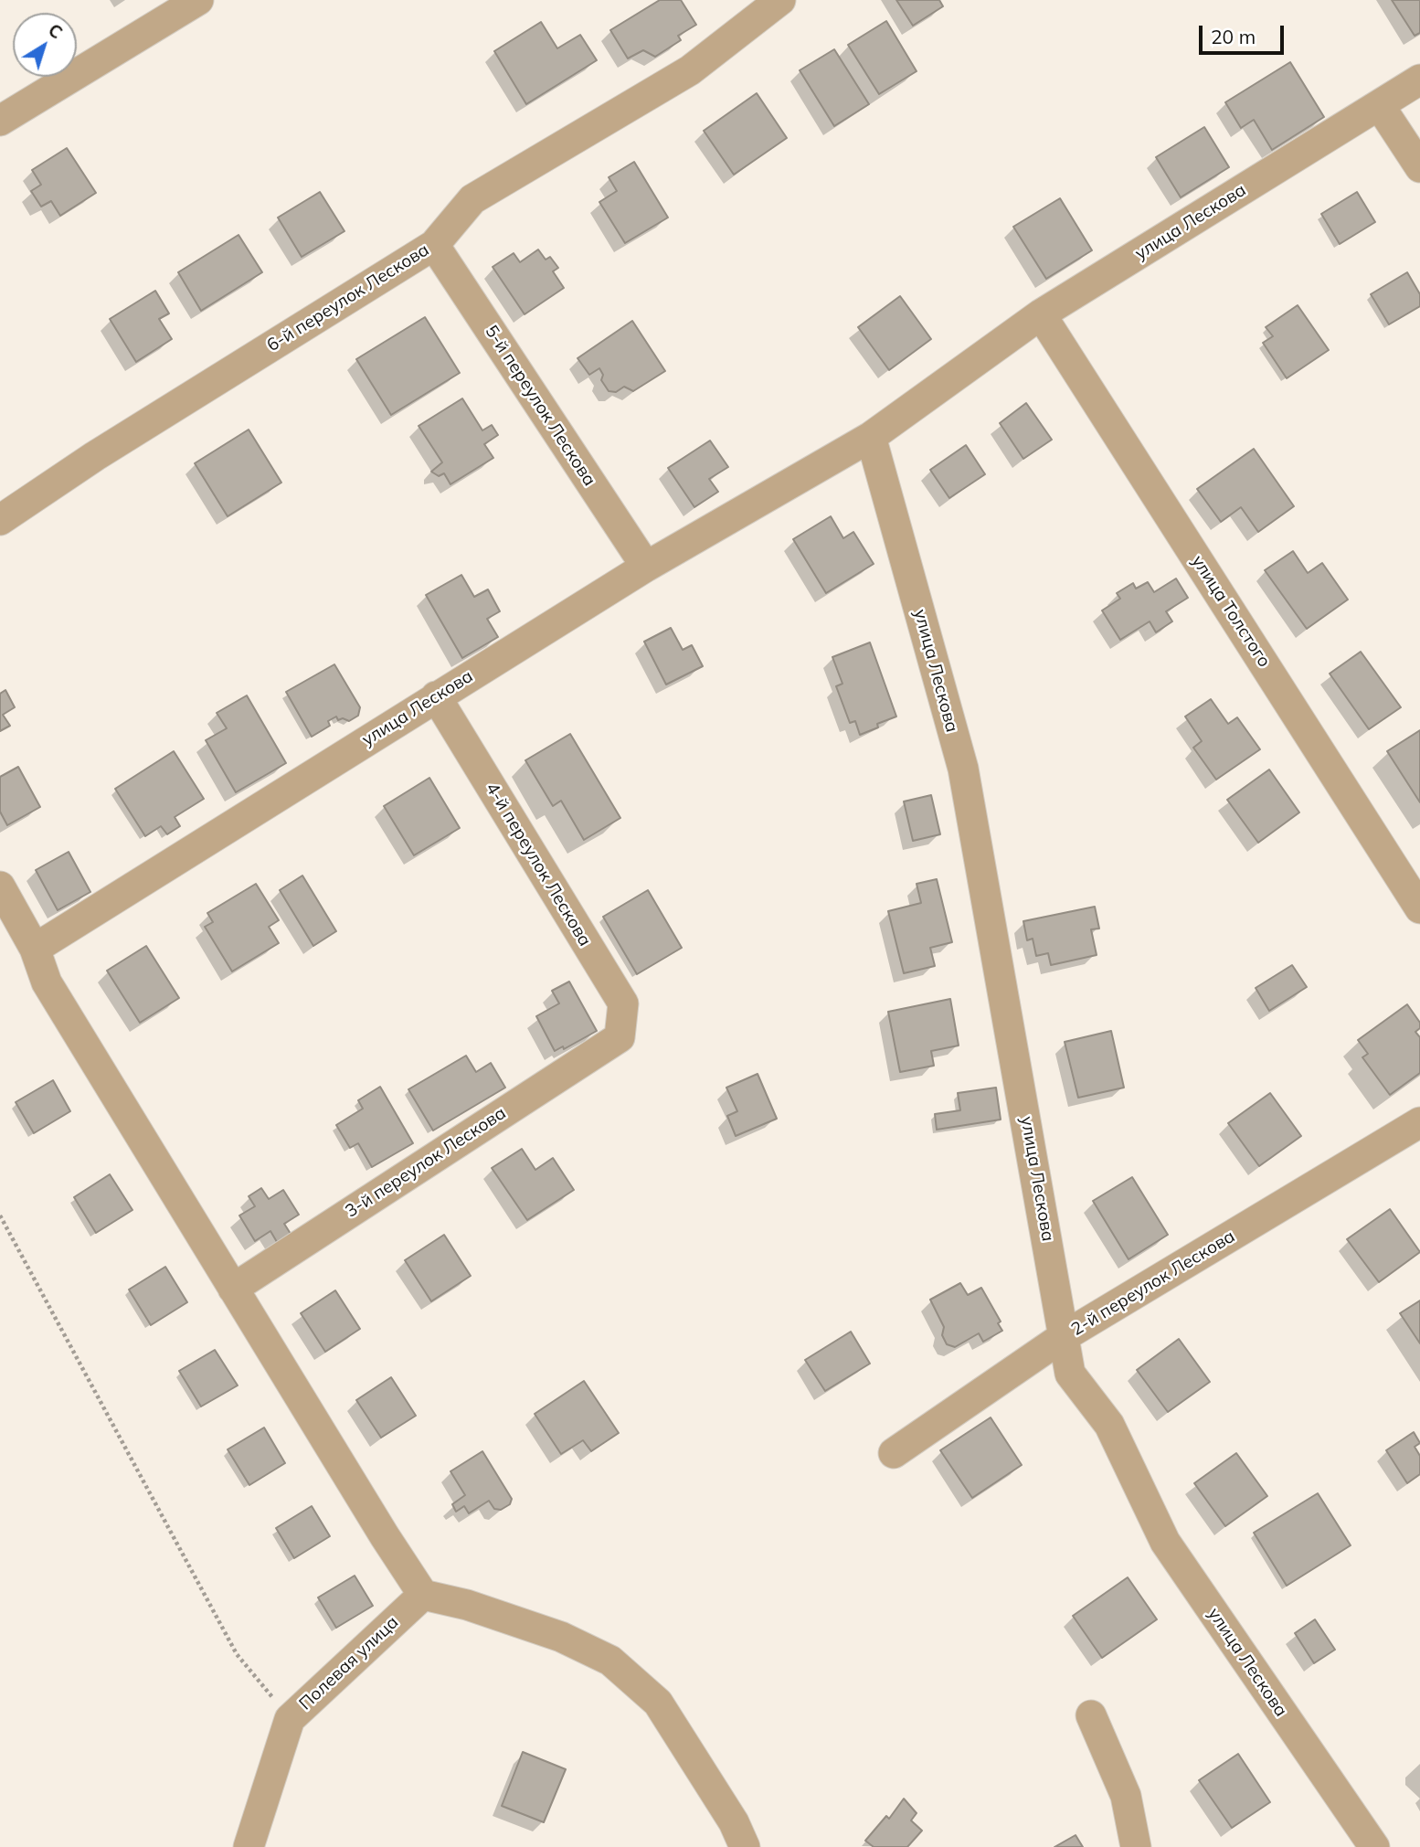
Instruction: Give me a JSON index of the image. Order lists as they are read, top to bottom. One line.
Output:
{"streets":{"street":["улица Лескова","6-й переулок Лескова","5-й переулок Лескова","улица Толстого","4-й переулок Лескова","3-й переулок Лескова","2-й переулок Лескова","Полевая улица"]},"crossings":[["улица Лескова","5-й переулок Лескова"],["улица Лескова","улица Толстого"],["улица Лескова","4-й переулок Лескова"],["улица Лескова","2-й переулок Лескова"],["6-й переулок Лескова","5-й переулок Лескова"],["4-й переулок Лескова","3-й переулок Лескова"]],"scale_bar":"20 m","north":"top right"}
